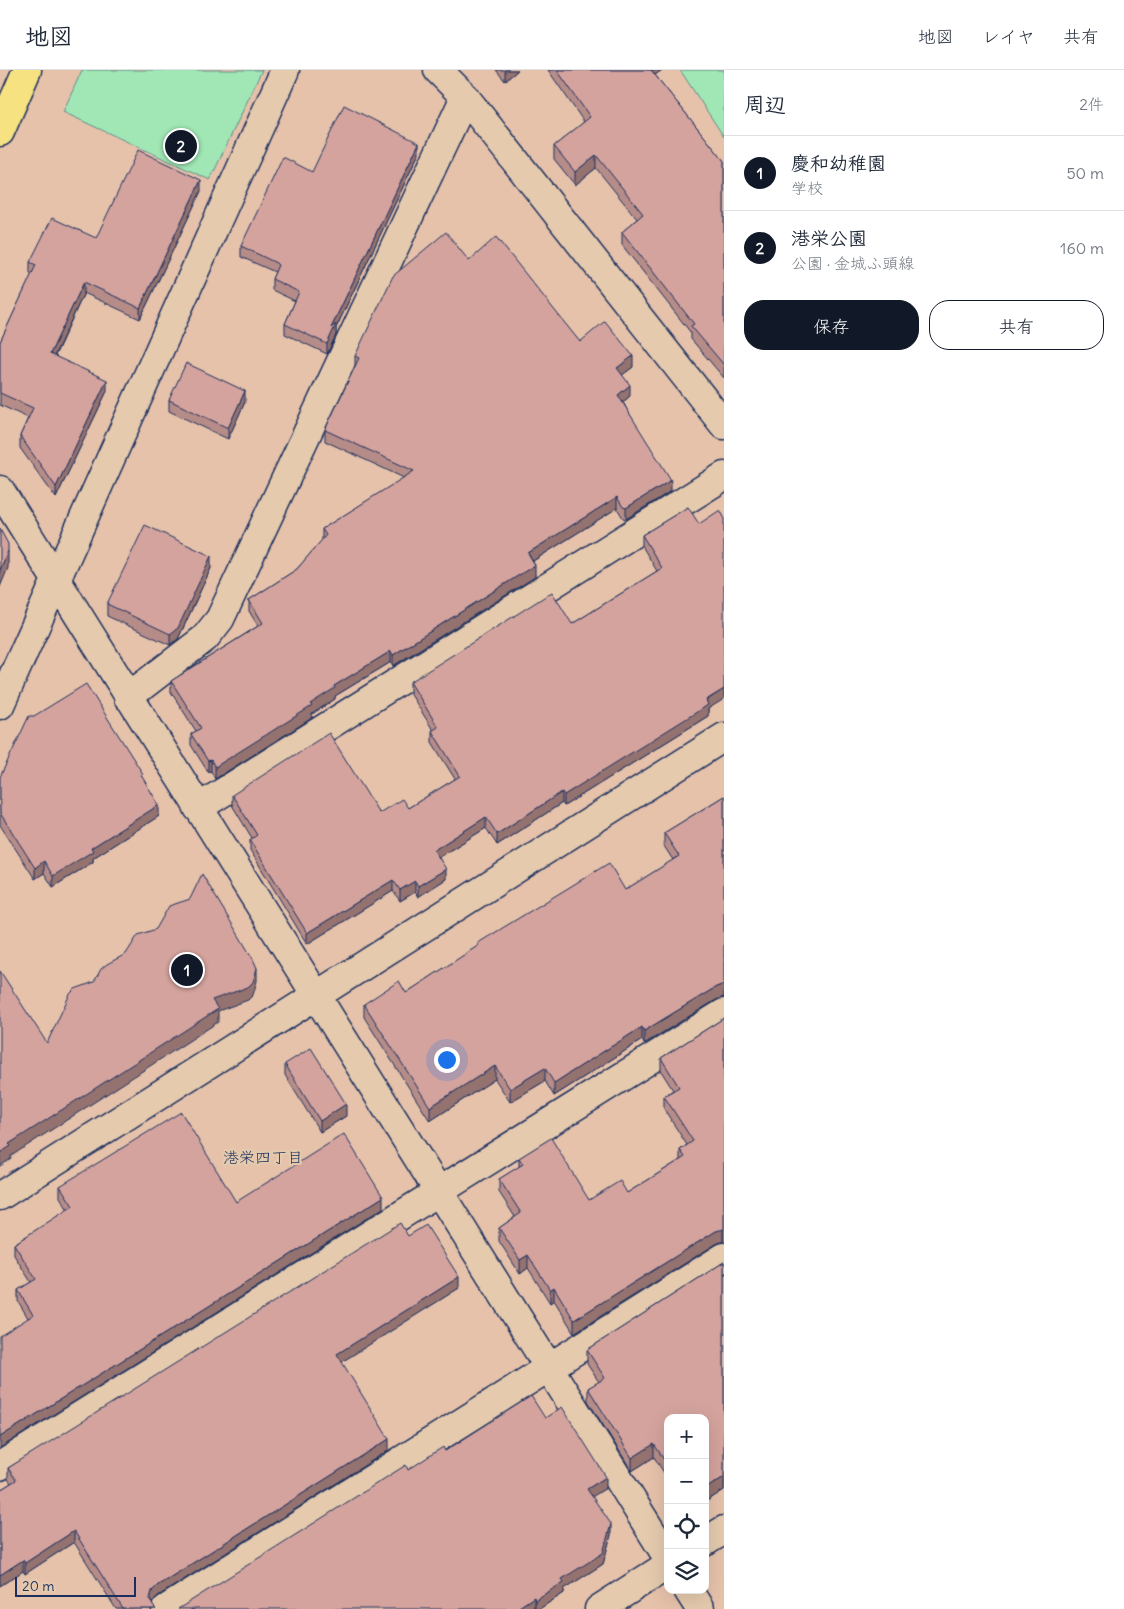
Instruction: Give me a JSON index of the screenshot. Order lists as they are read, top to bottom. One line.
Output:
{"districts":["港栄四丁目"],"scale_bar":"20 m","page":{"header":"地図","nav":["地図","レイヤ","共有"],"heading":["周辺","2件"],"pins":["2","1"],"list":[{"mark":"1","name":"慶和幼稚園","note":"学校","value":"50 m"},{"mark":"2","name":"港栄公園","note":"公園 · 金城ふ頭線","value":"160 m"}],"buttons":["保存","共有"],"map_buttons":["+","−"],"scale":"20 m"}}
